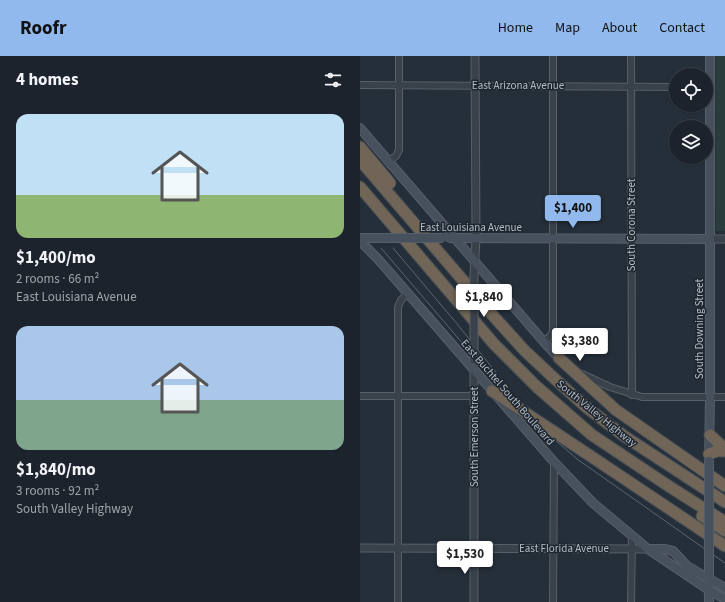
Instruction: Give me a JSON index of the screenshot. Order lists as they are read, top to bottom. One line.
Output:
{"streets":{"highway":["South Valley Highway"],"main road":["East Louisiana Avenue","South Downing Street","East Buchtel South Boulevard"],"street":["East Arizona Avenue","South Corona Street","South Emerson Street","East Florida Avenue"]},"crossings":[["East Arizona Avenue","South Corona Street"],["East Arizona Avenue","South Emerson Street"],["South Corona Street","East Louisiana Avenue"],["East Louisiana Avenue","South Downing Street"],["East Louisiana Avenue","East Buchtel South Boulevard"],["East Louisiana Avenue","South Emerson Street"],["South Downing Street","East Buchtel South Boulevard"],["East Buchtel South Boulevard","South Emerson Street"],["East Buchtel South Boulevard","East Florida Avenue"],["South Emerson Street","East Florida Avenue"]],"page":{"header":"Roofr","nav":["Home","Map","About","Contact"],"heading":"4 homes","list":[{"name":"$1,400/mo","note":"2 rooms · 66 m² · East Louisiana Avenue"},{"name":"$1,840/mo","note":"3 rooms · 92 m² · South Valley Highway"}],"price":["$1,400","$1,840","$3,380","$1,530"]}}
